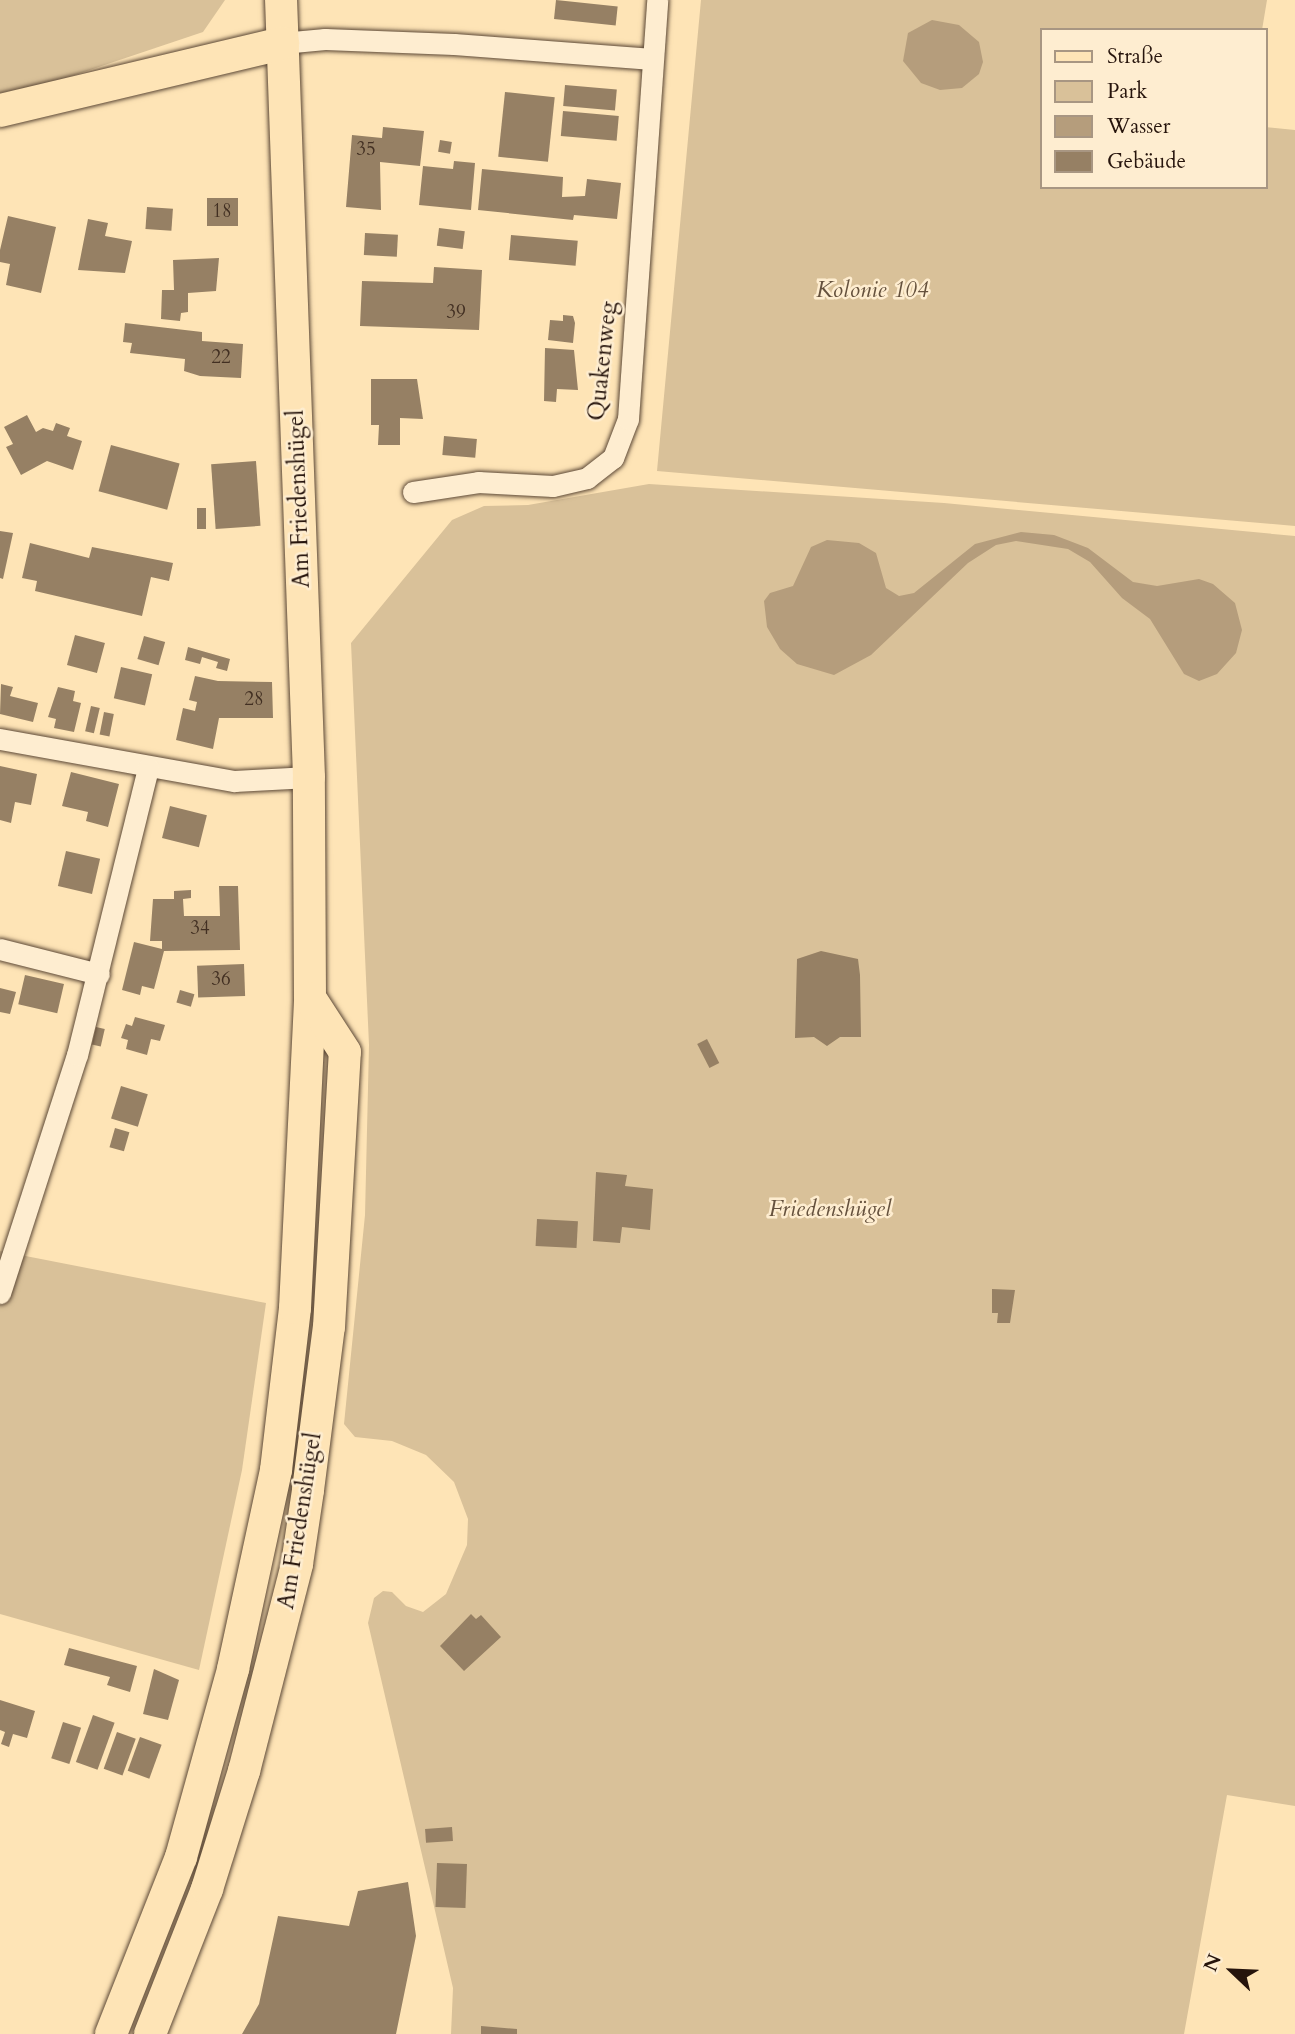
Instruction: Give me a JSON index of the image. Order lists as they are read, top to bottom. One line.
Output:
{"streets":{"main road":["Am Friedenshügel"],"street":["Quakenweg"]},"parks":["Kolonie 104","Friedenshügel"],"house_numbers":["35","18","39","22","28","34","36"],"legend":["Straße","Park","Wasser","Gebäude"],"north":"top left"}
